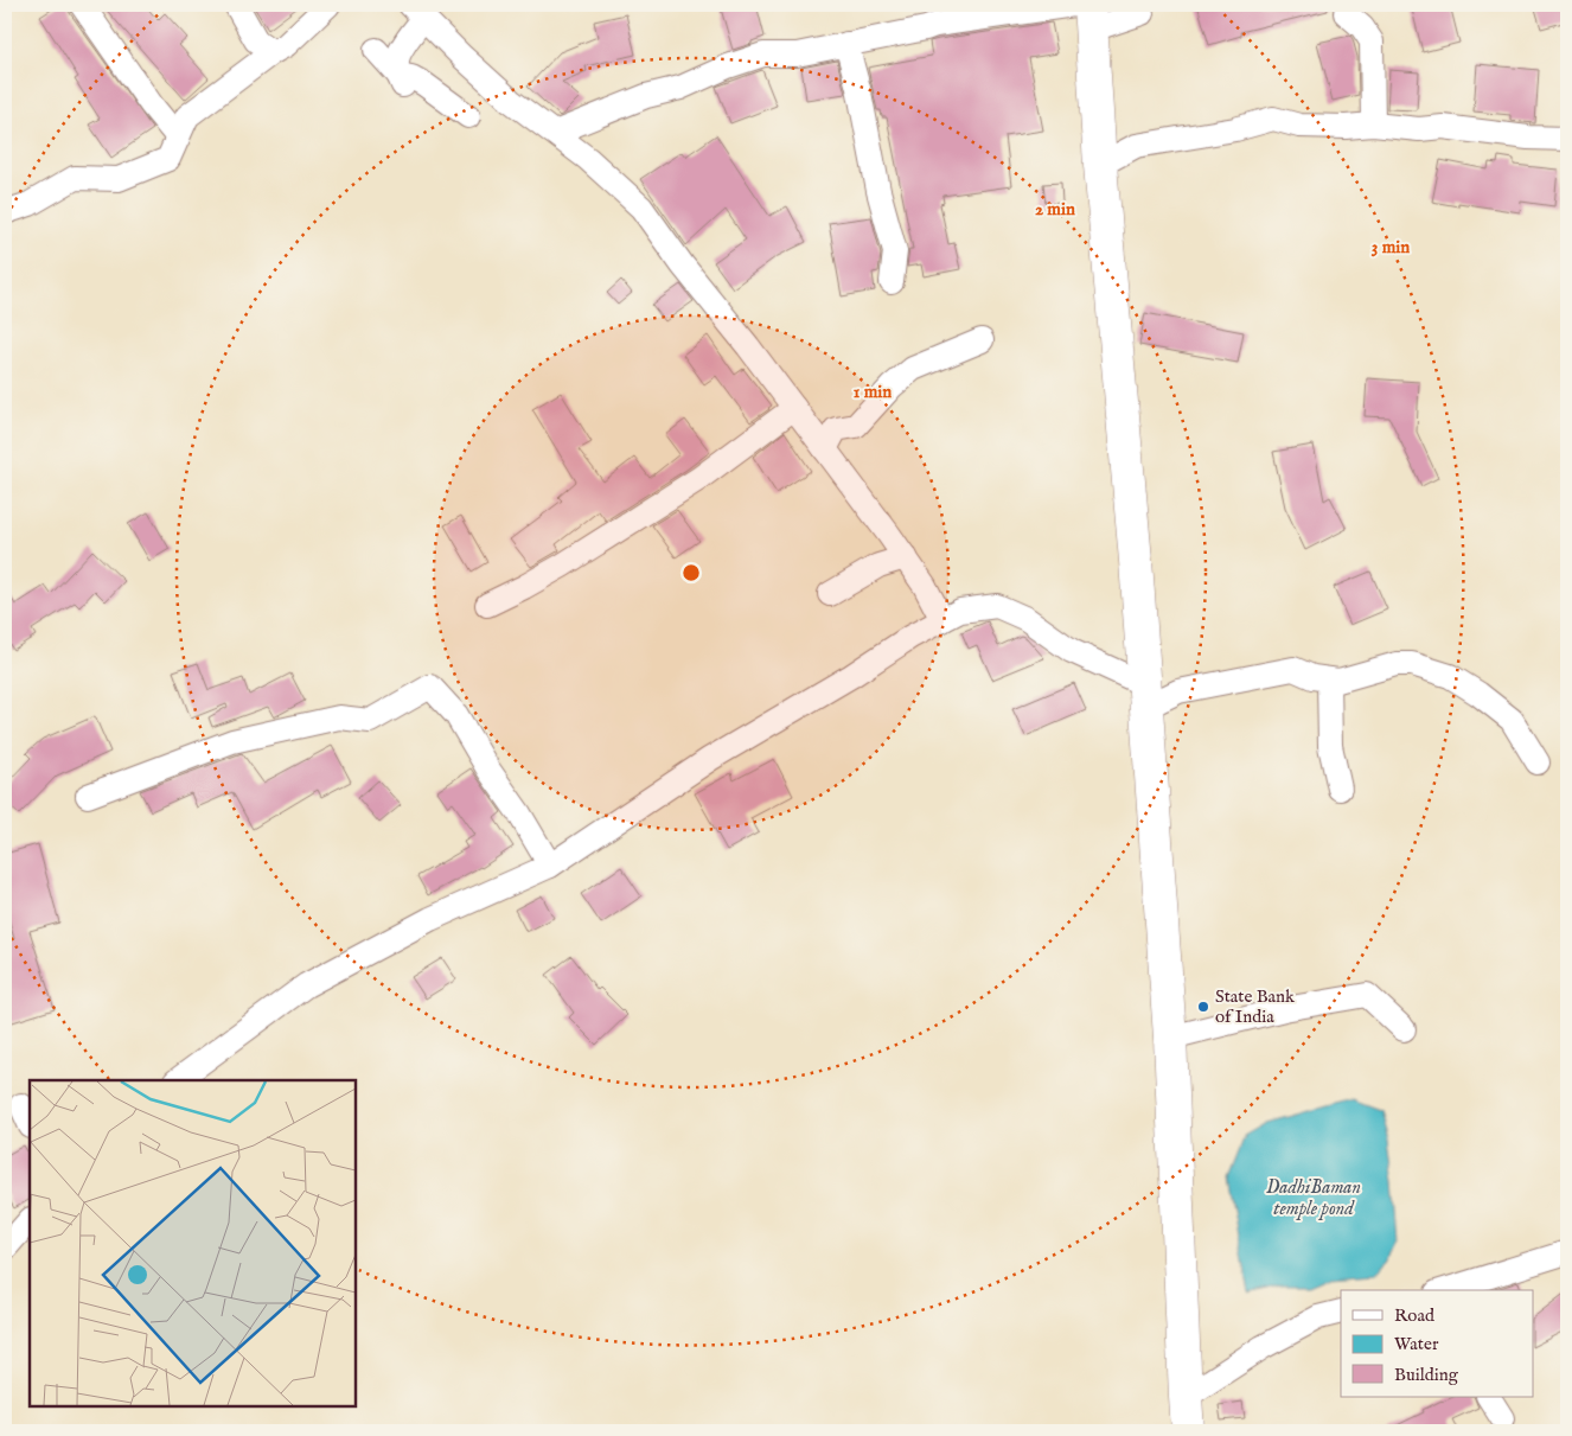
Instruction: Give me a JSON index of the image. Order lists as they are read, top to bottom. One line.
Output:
{"water":["DadhiBaman temple pond"],"places":["State Bank of India"],"legend":["Road","Water","Building"],"rings":["2 min","3 min","1 min"]}
